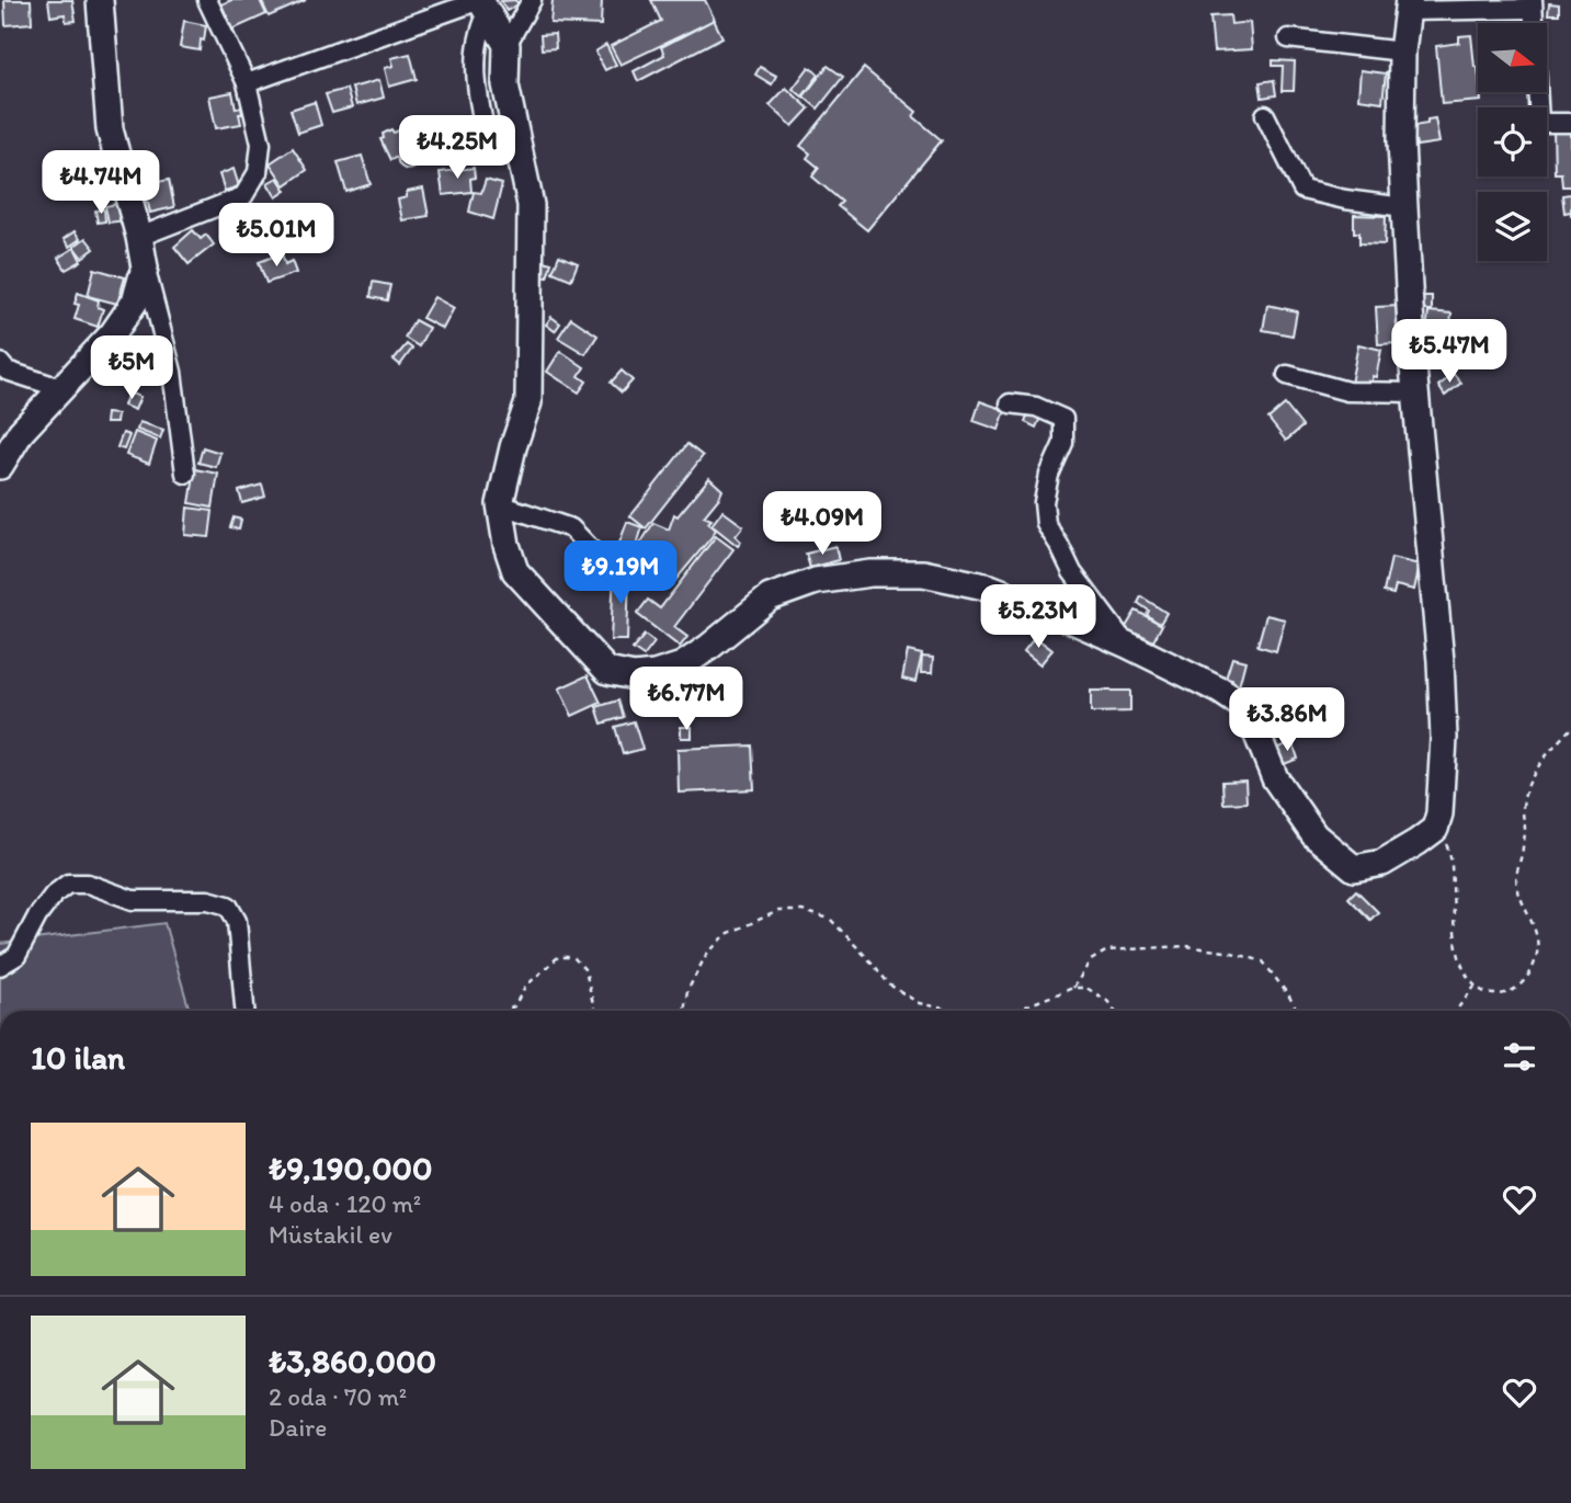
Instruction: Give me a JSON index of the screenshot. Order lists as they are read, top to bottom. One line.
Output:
{"north":"right","page":{"price":["₺4.25M","₺4.74M","₺5.01M","₺5.47M","₺5M","₺4.09M","₺9.19M","₺5.23M","₺6.77M","₺3.86M"],"heading":"10 ilan","list":[{"name":"₺9,190,000","note":"4 oda · 120 m² · Müstakil ev"},{"name":"₺3,860,000","note":"2 oda · 70 m² · Daire"}]}}
